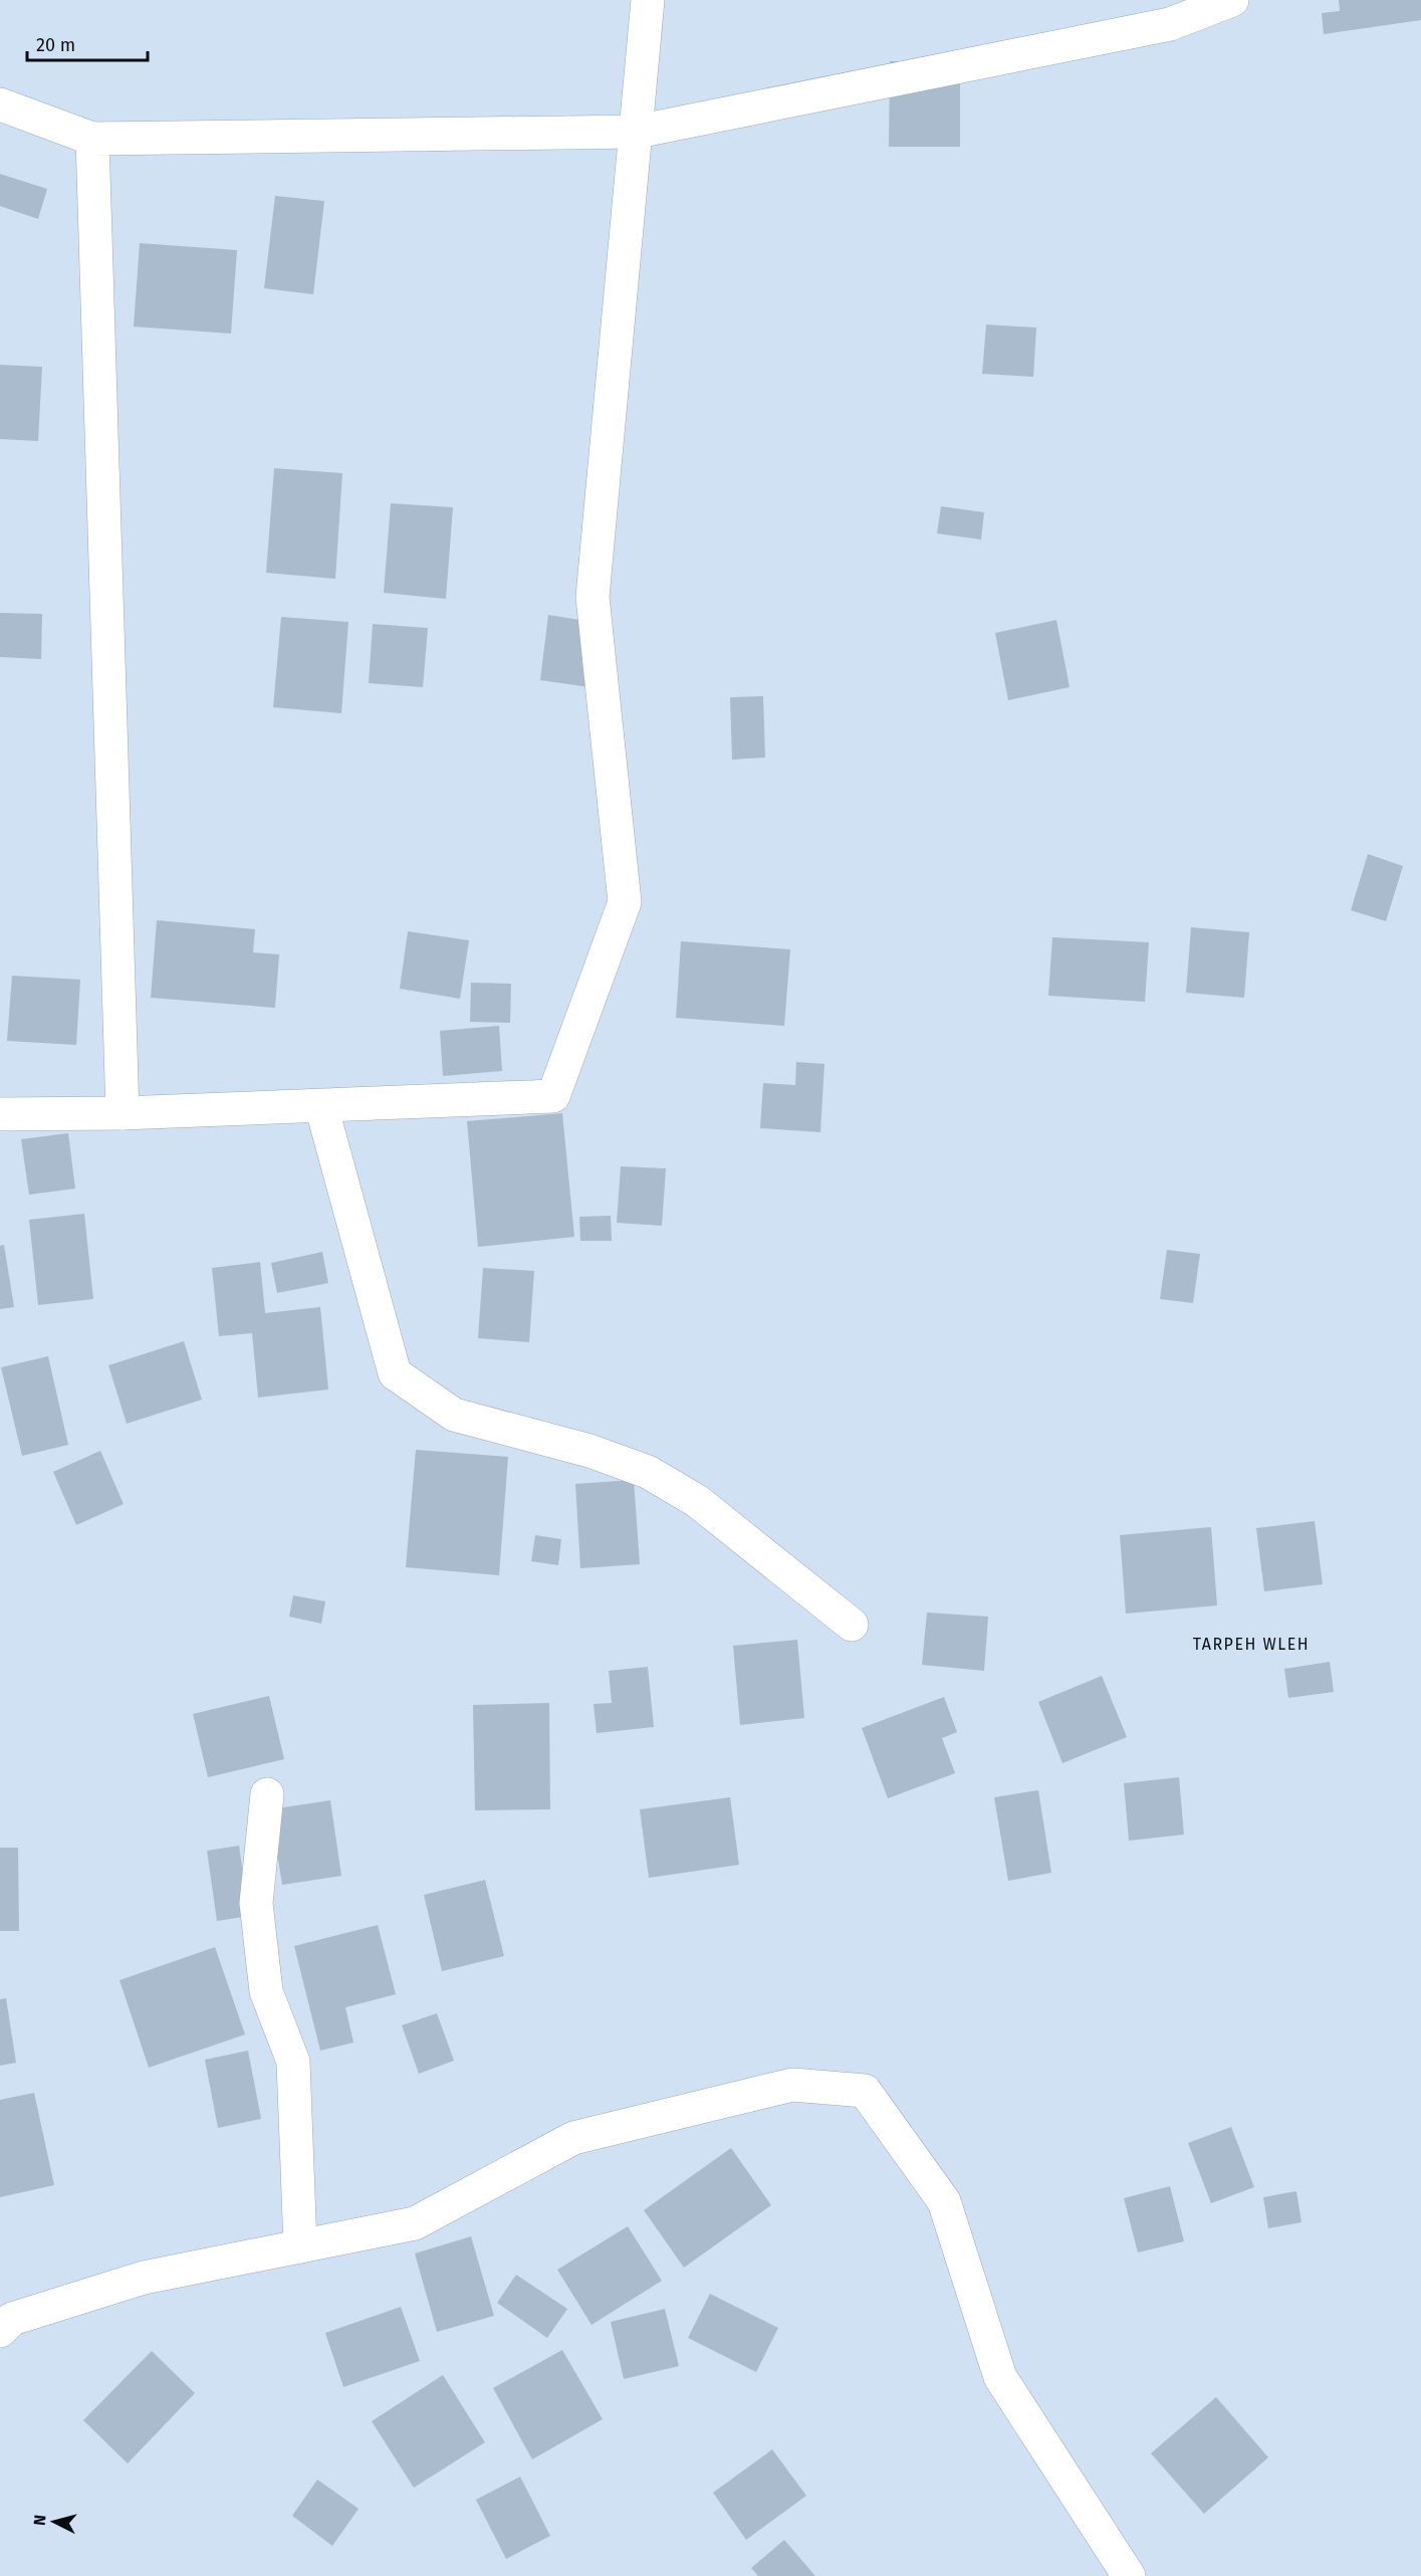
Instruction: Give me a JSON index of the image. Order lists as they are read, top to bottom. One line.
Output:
{"districts":["TARPEH WLEH"],"scale_bar":"20 m","north":"left"}
